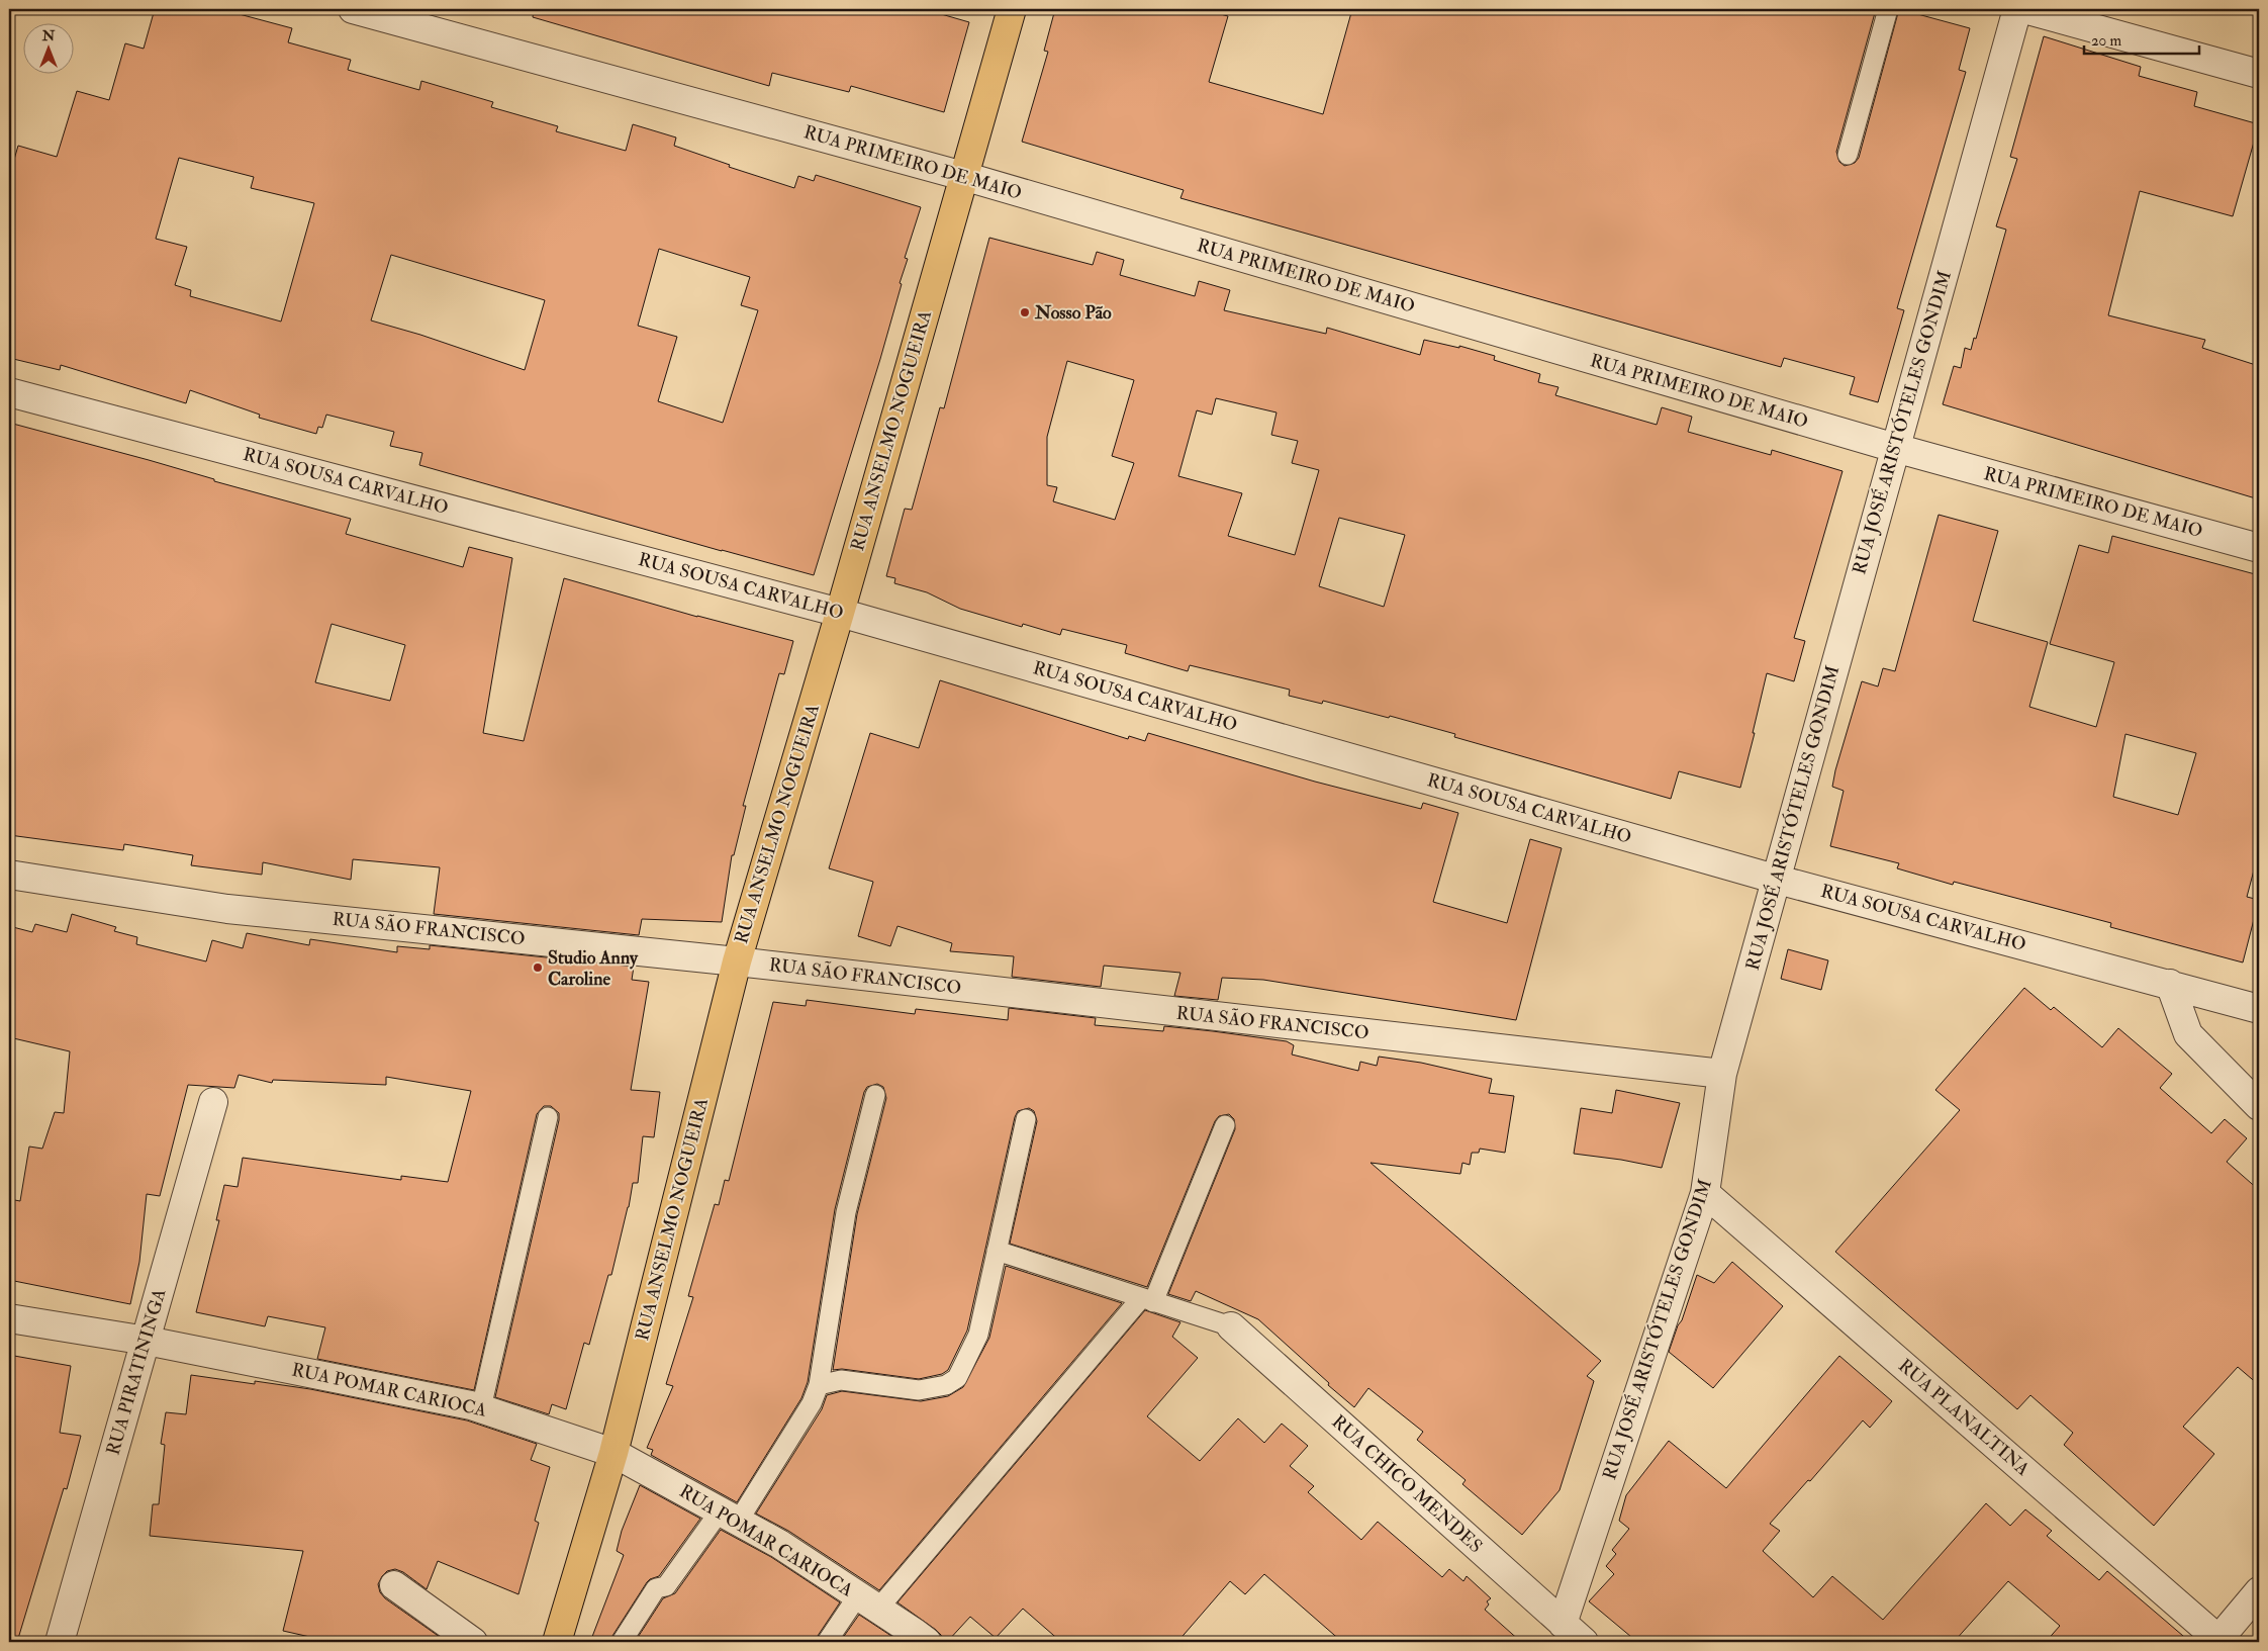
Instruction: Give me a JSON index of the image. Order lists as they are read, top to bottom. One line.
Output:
{"streets":{"main road":["RUA ANSELMO NOGUEIRA"],"street":["RUA PRIMEIRO DE MAIO","RUA JOSÉ ARISTÓTELES GONDIM","RUA SOUSA CARVALHO","RUA SÃO FRANCISCO","RUA PIRATININGA","RUA POMAR CARIOCA","RUA PLANALTINA","RUA CHICO MENDES"]},"crossings":[["RUA PRIMEIRO DE MAIO","RUA JOSÉ ARISTÓTELES GONDIM"],["RUA PRIMEIRO DE MAIO","RUA ANSELMO NOGUEIRA"],["RUA JOSÉ ARISTÓTELES GONDIM","RUA SOUSA CARVALHO"],["RUA JOSÉ ARISTÓTELES GONDIM","RUA SÃO FRANCISCO"],["RUA JOSÉ ARISTÓTELES GONDIM","RUA PLANALTINA"],["RUA JOSÉ ARISTÓTELES GONDIM","RUA CHICO MENDES"],["RUA ANSELMO NOGUEIRA","RUA SOUSA CARVALHO"],["RUA ANSELMO NOGUEIRA","RUA SÃO FRANCISCO"],["RUA ANSELMO NOGUEIRA","RUA POMAR CARIOCA"],["RUA PIRATININGA","RUA POMAR CARIOCA"]],"places":["Nosso Pão","Studio Anny Caroline"],"scale_bar":"20 m","north":"top"}
